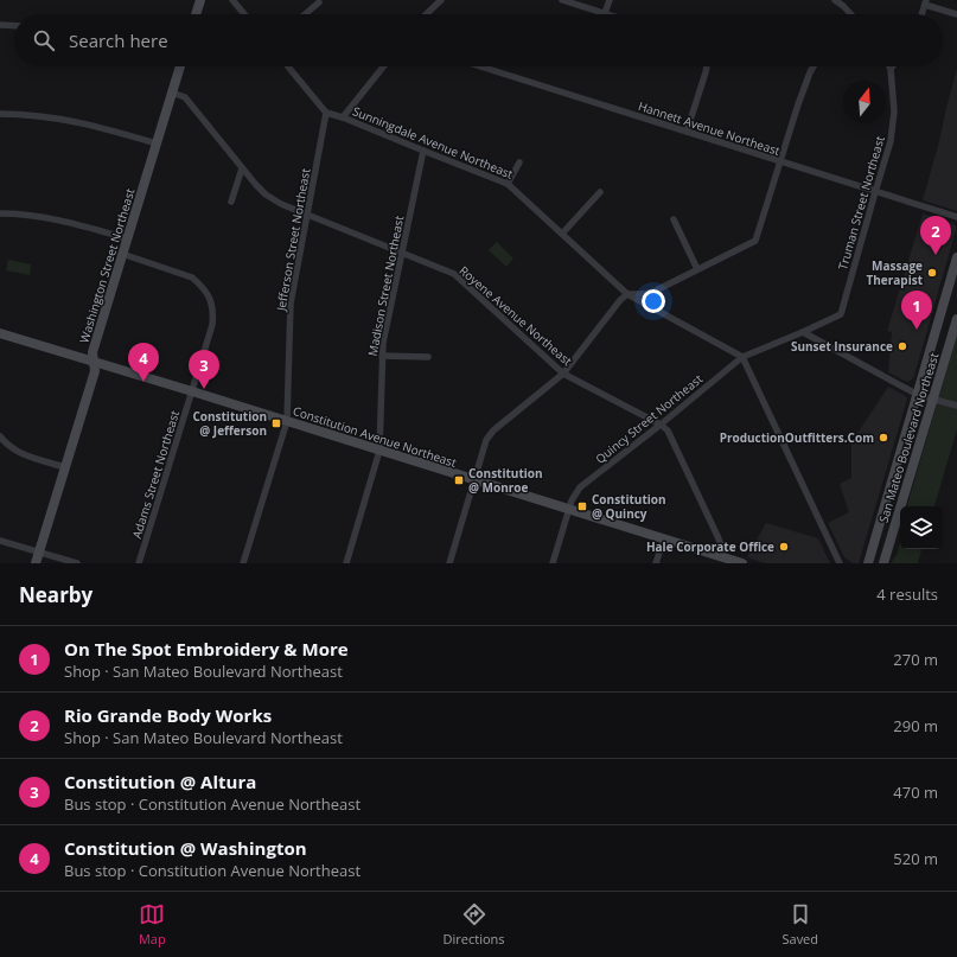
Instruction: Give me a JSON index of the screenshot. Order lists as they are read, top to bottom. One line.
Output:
{"streets":{"street":["Hannett Avenue Northeast","Sunningdale Avenue Northeast","Truman Street Northeast","Jefferson Street Northeast","Washington Street Northeast","Madison Street Northeast","Royene Avenue Northeast","Quincy Street Northeast","Constitution Avenue Northeast","San Mateo Boulevard Northeast","Adams Street Northeast"]},"crossings":[["Hannett Avenue Northeast","Truman Street Northeast"],["Sunningdale Avenue Northeast","Jefferson Street Northeast"],["Sunningdale Avenue Northeast","Madison Street Northeast"],["Sunningdale Avenue Northeast","Quincy Street Northeast"],["Truman Street Northeast","Quincy Street Northeast"],["Jefferson Street Northeast","Royene Avenue Northeast"],["Jefferson Street Northeast","Constitution Avenue Northeast"],["Washington Street Northeast","Royene Avenue Northeast"],["Washington Street Northeast","Constitution Avenue Northeast"],["Washington Street Northeast","Adams Street Northeast"],["Madison Street Northeast","Royene Avenue Northeast"],["Madison Street Northeast","Constitution Avenue Northeast"],["Royene Avenue Northeast","Quincy Street Northeast"],["Royene Avenue Northeast","Constitution Avenue Northeast"],["Quincy Street Northeast","Constitution Avenue Northeast"],["Constitution Avenue Northeast","Adams Street Northeast"]],"places":{"other":["Massage Therapist","Sunset Insurance","ProductionOutfitters.Com","Hale Corporate Office"],"transit":["Constitution @ Jefferson","Constitution @ Monroe","Constitution @ Quincy"]},"north":"top","page":{"search":"Search here","pins":["2","1","4","3"],"heading":["Nearby","4 results"],"list":[{"mark":"1","name":"On The Spot Embroidery & More","note":"Shop · San Mateo Boulevard Northeast","value":"270 m"},{"mark":"2","name":"Rio Grande Body Works","note":"Shop · San Mateo Boulevard Northeast","value":"290 m"},{"mark":"3","name":"Constitution @ Altura","note":"Bus stop · Constitution Avenue Northeast","value":"470 m"},{"mark":"4","name":"Constitution @ Washington","note":"Bus stop · Constitution Avenue Northeast","value":"520 m"}],"nav":["Map","Directions","Saved"]}}
